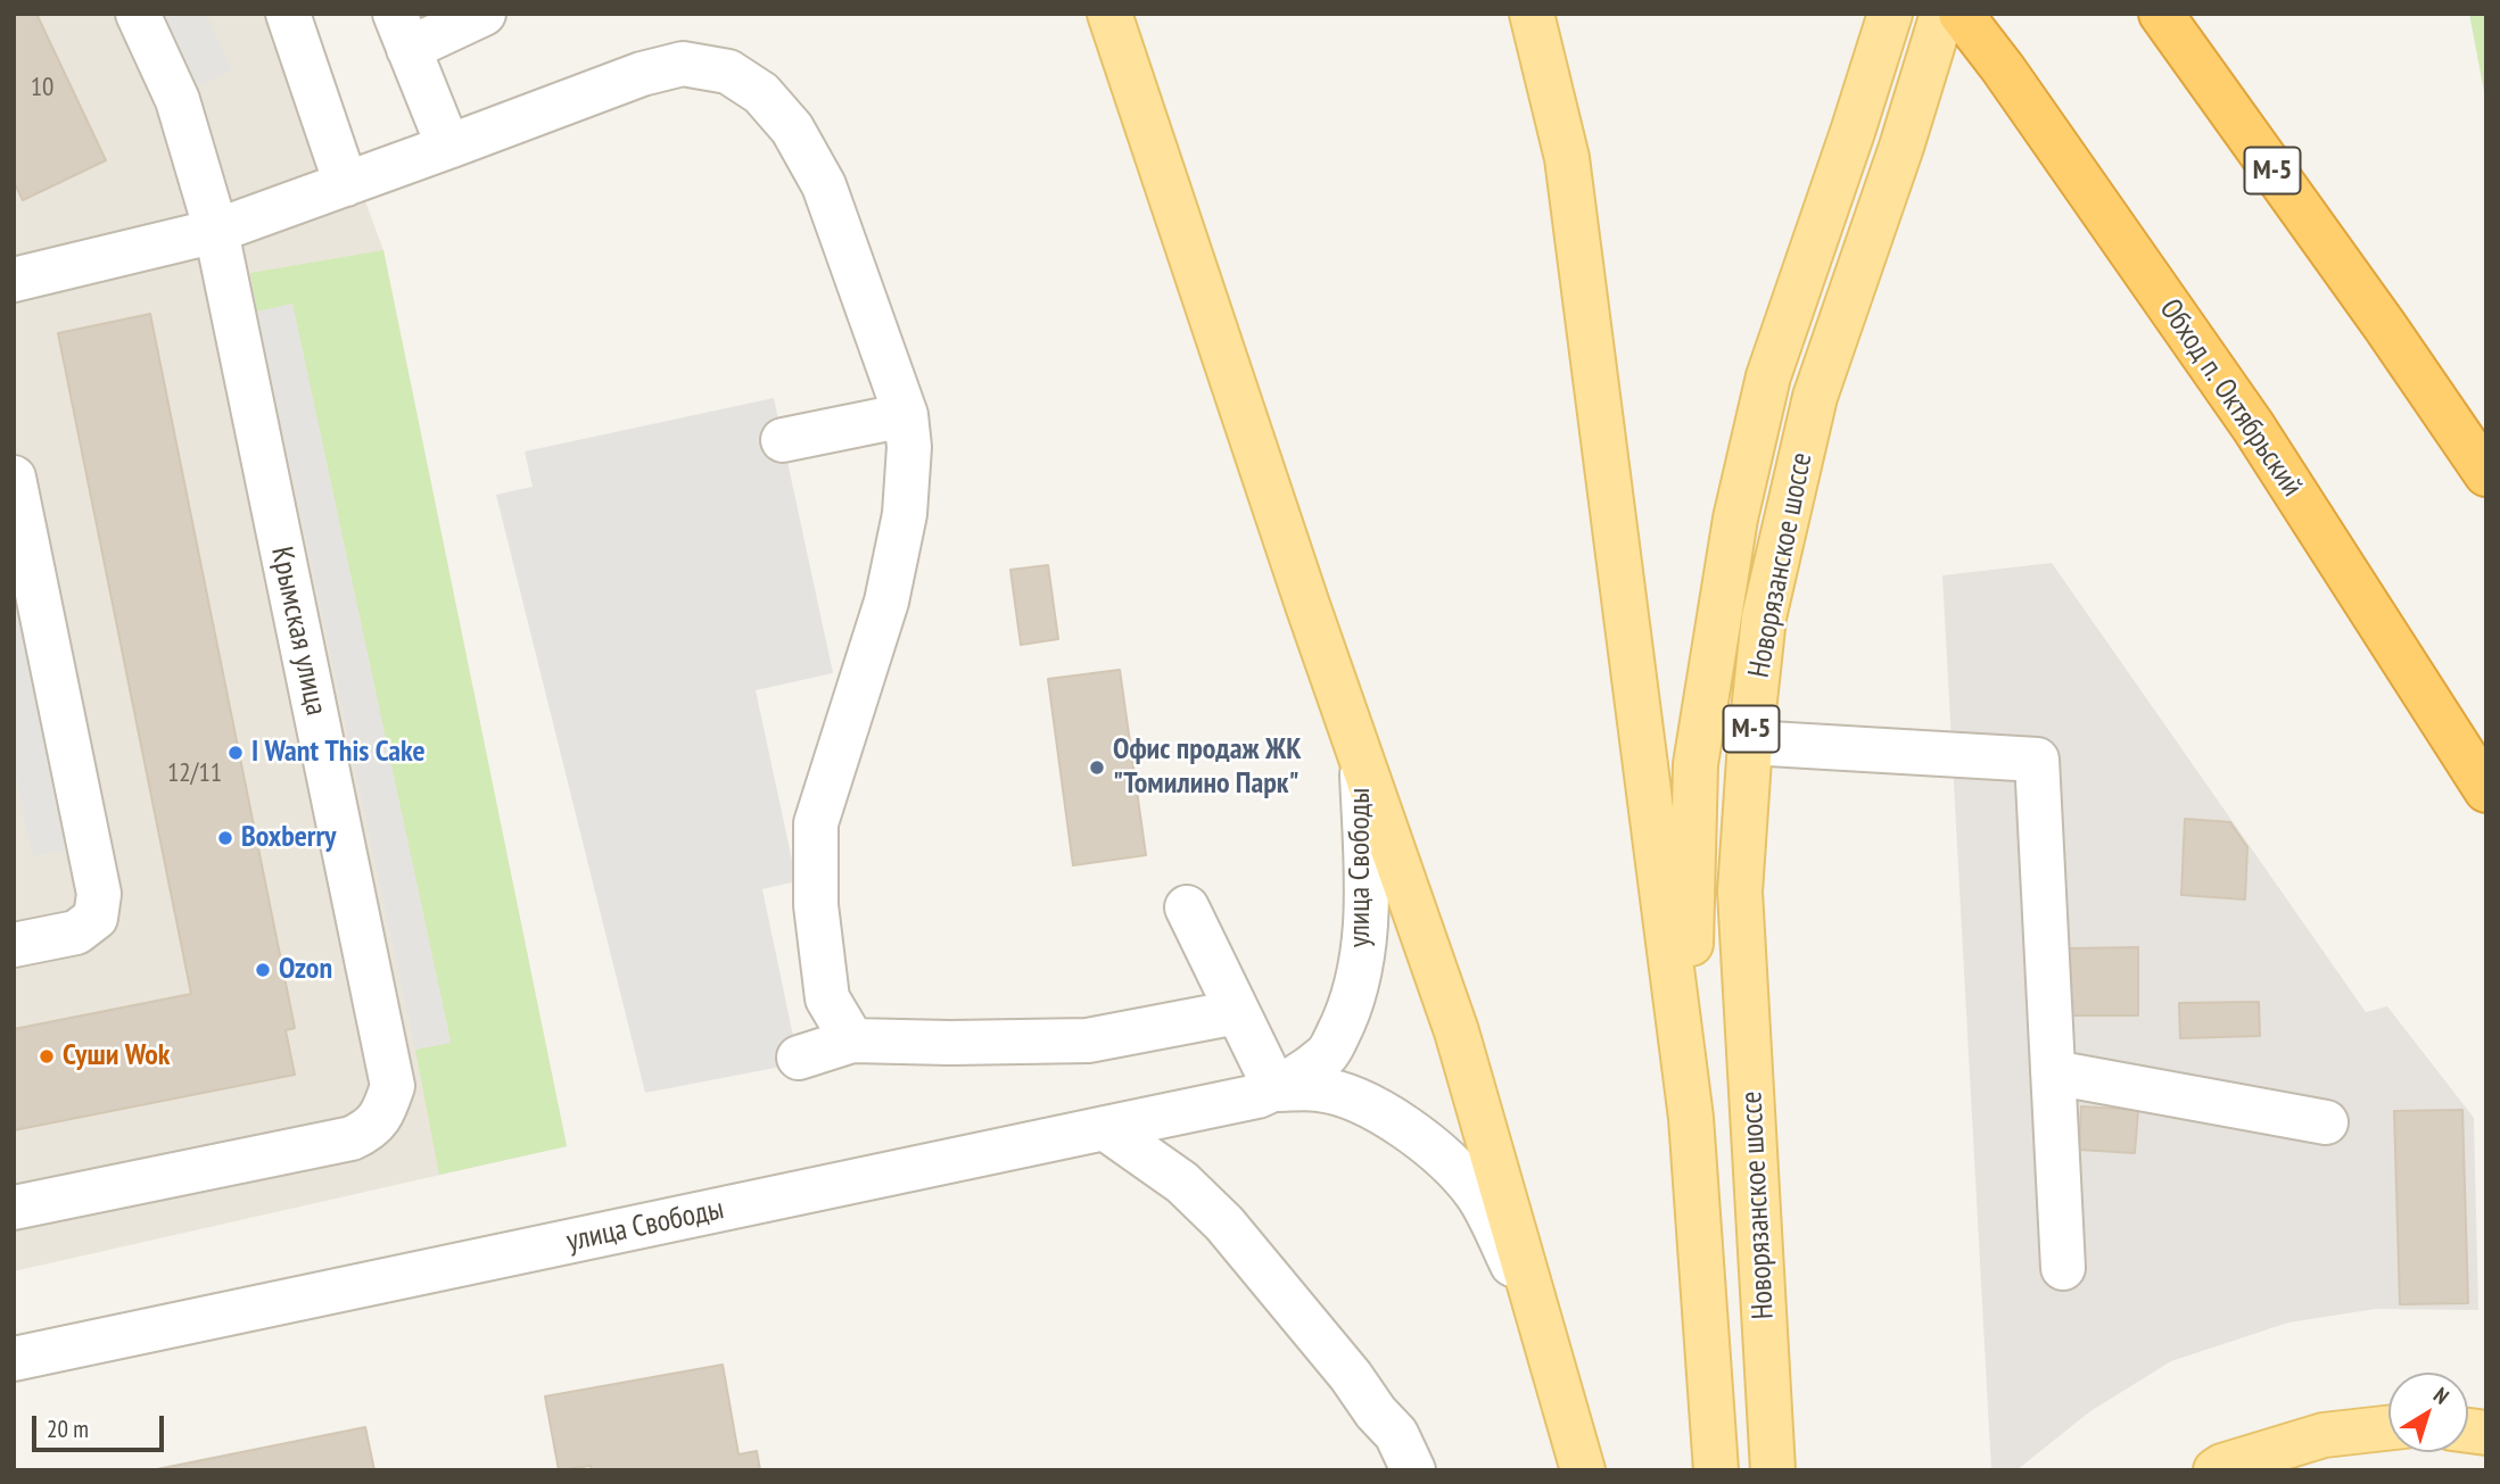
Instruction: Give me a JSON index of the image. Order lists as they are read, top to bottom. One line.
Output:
{"streets":{"highway":["М-5","Обход п. Октябрьский"],"main road":["Новорязанское шоссе"],"street":["Крымская улица","улица Свободы"]},"places":["I Want This Cake","Офис продаж ЖК \"Томилино Парк\"","Boxberry","Ozon","Суши Wok"],"house_numbers":["10","12/11"],"scale_bar":"20 m","north":"top right"}
